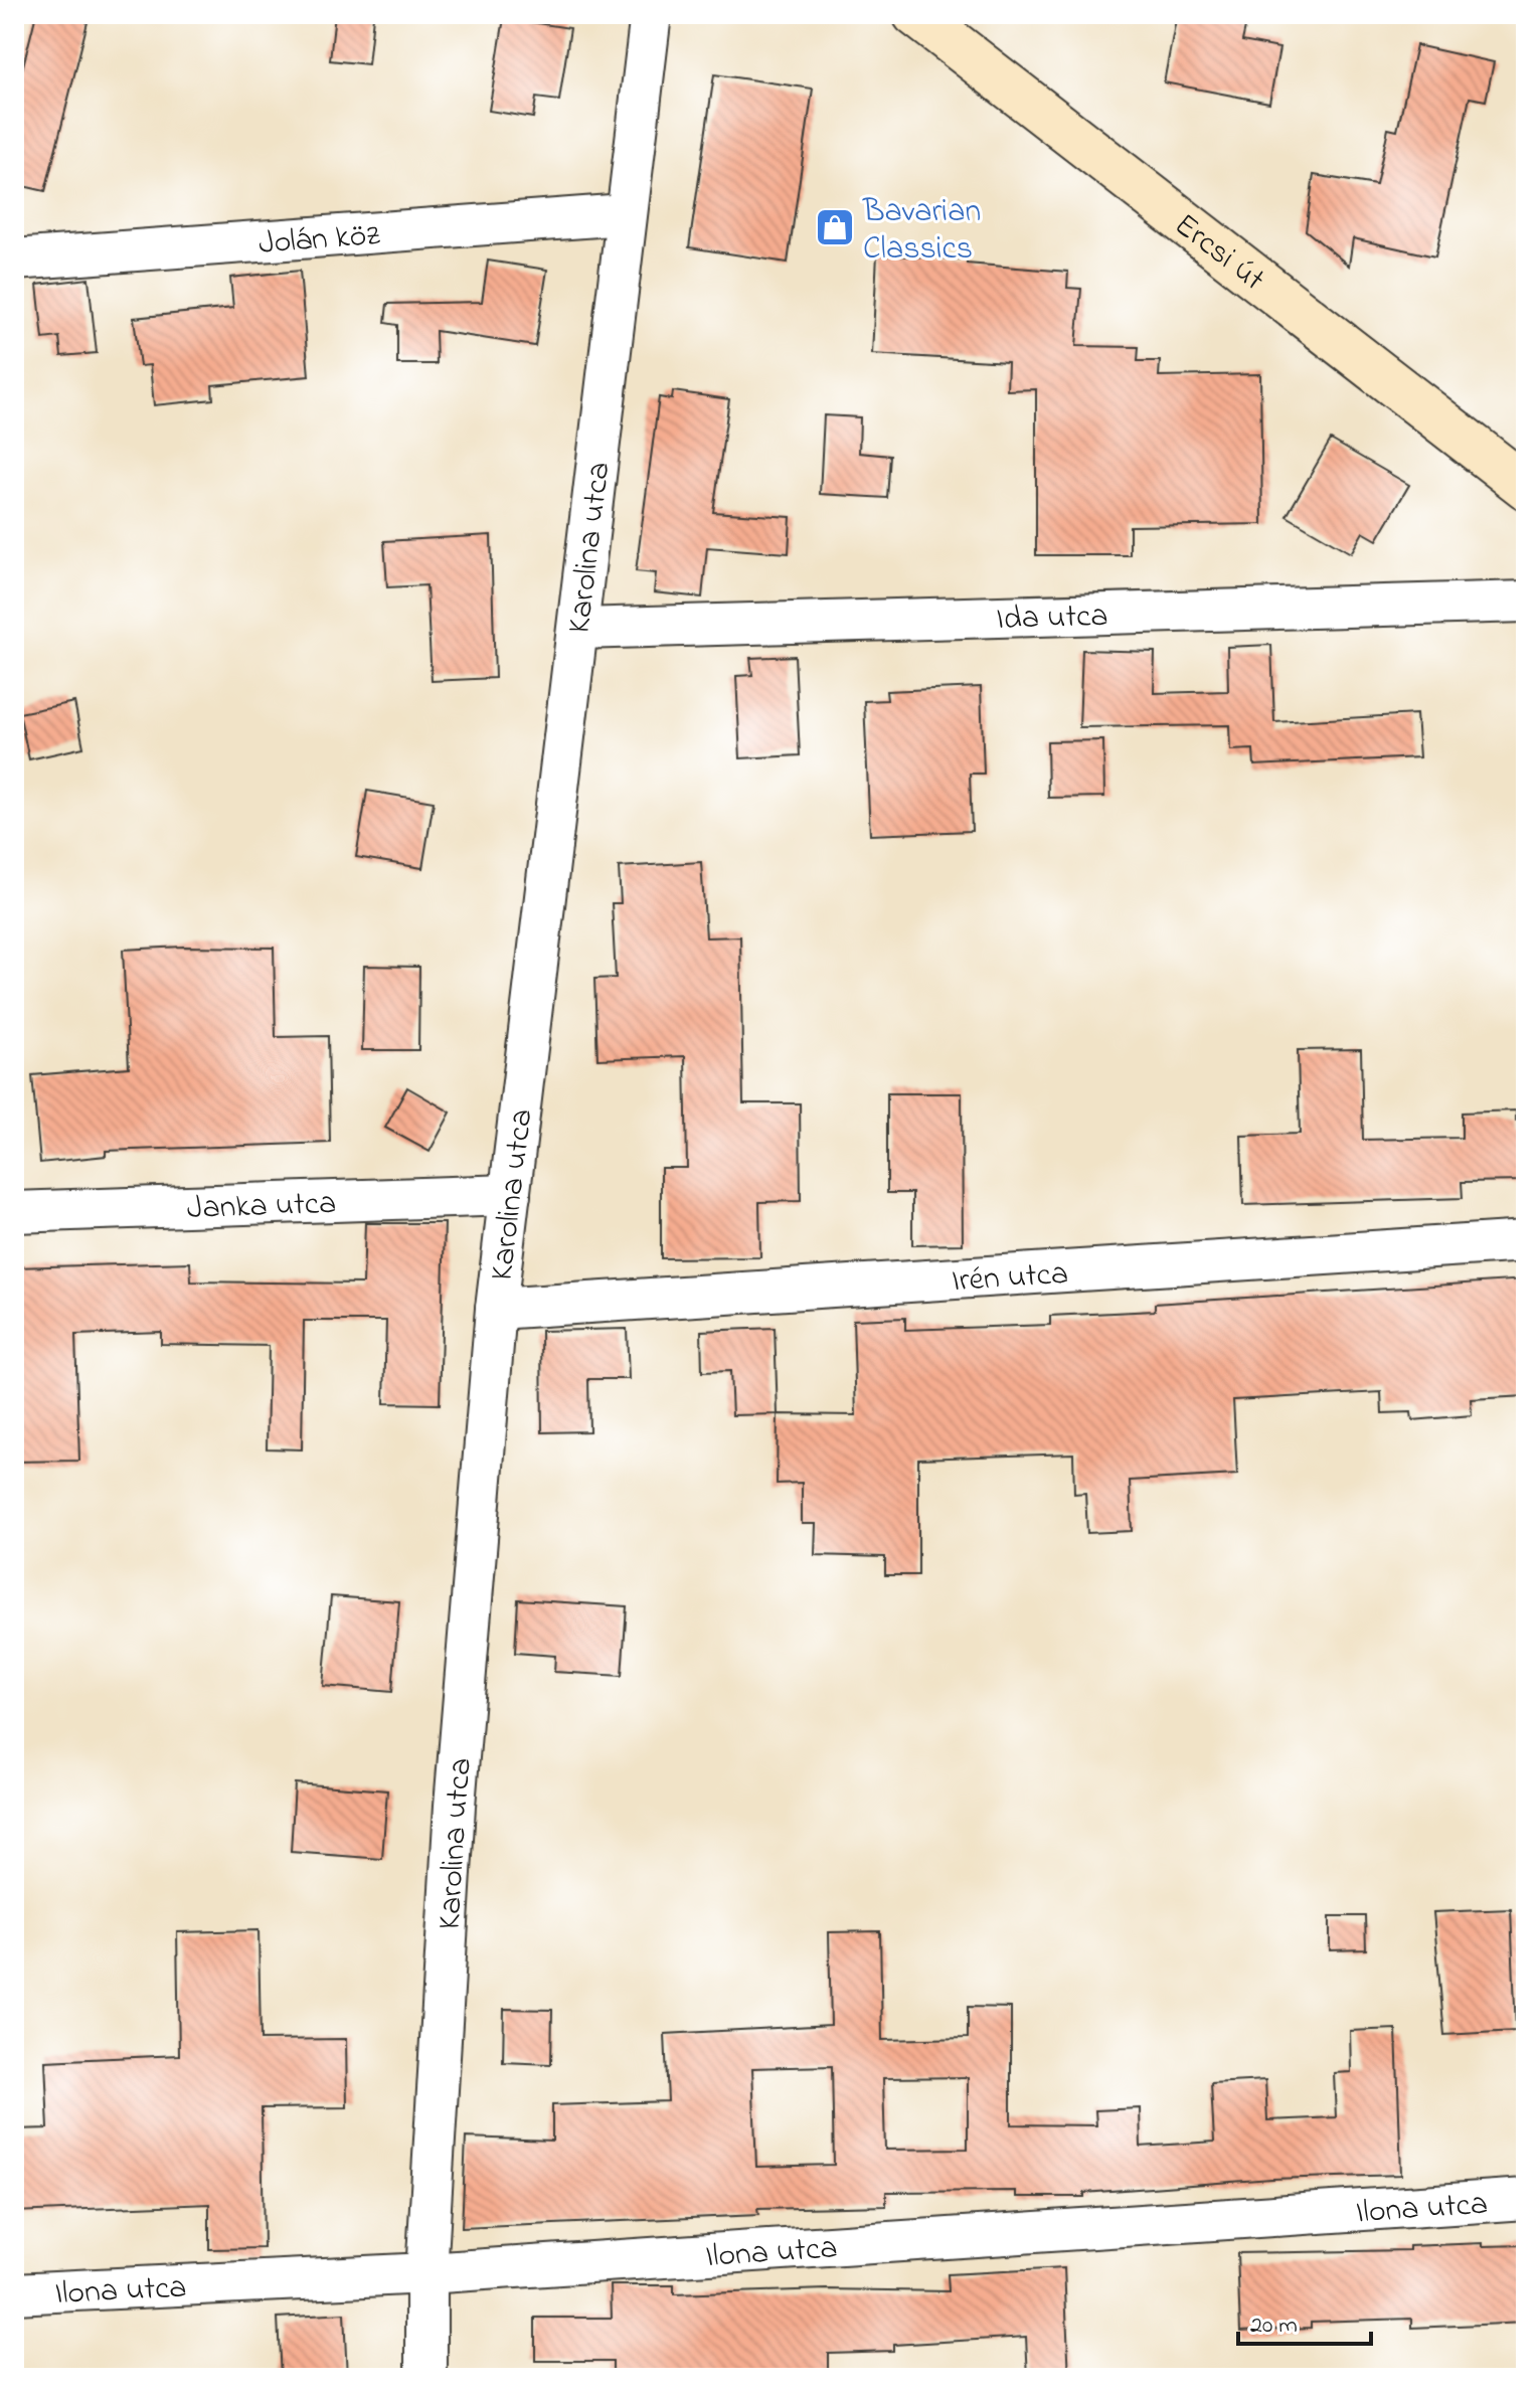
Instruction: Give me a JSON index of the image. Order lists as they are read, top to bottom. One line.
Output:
{"streets":{"main road":["Ercsi út"],"street":["Jolán köz","Karolina utca","Ida utca","Janka utca","Irén utca","Ilona utca"]},"crossings":[["Jolán köz","Karolina utca"],["Karolina utca","Ida utca"],["Karolina utca","Janka utca"],["Karolina utca","Irén utca"],["Karolina utca","Ilona utca"]],"places":{"shop":["Bavarian Classics"]},"scale_bar":"20 m"}
